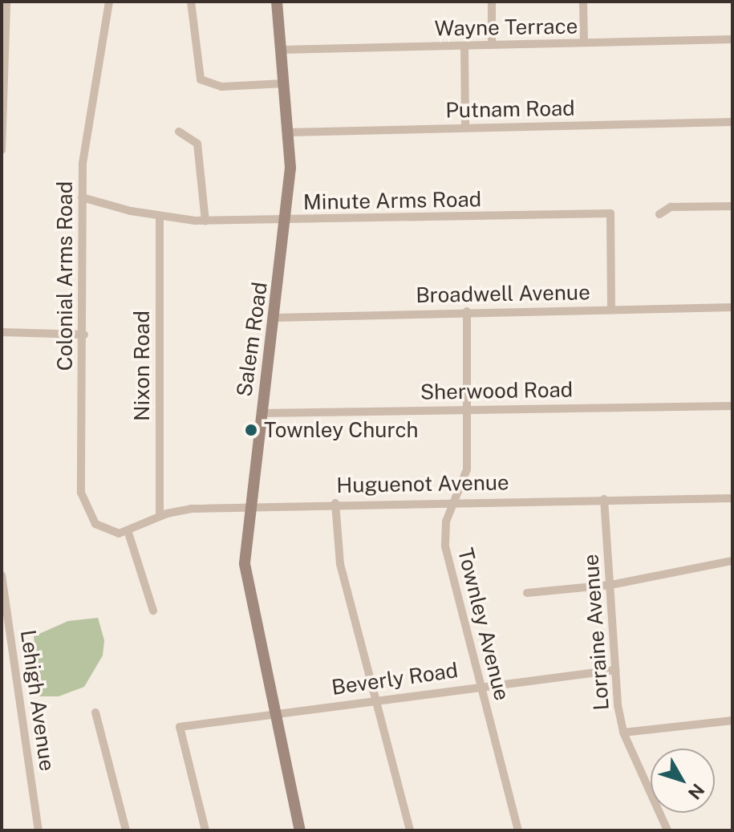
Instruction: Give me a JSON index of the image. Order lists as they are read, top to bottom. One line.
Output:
{"streets":{"street":["Wayne Terrace","Putnam Road","Minute Arms Road","Colonial Arms Road","Broadwell Avenue","Salem Road","Nixon Road","Sherwood Road","Huguenot Avenue","Townley Avenue","Lorraine Avenue","Beverly Road","Lehigh Avenue"]},"crossings":[["Wayne Terrace","Salem Road"],["Putnam Road","Salem Road"],["Minute Arms Road","Colonial Arms Road"],["Minute Arms Road","Broadwell Avenue"],["Minute Arms Road","Salem Road"],["Minute Arms Road","Nixon Road"],["Colonial Arms Road","Huguenot Avenue"],["Broadwell Avenue","Salem Road"],["Broadwell Avenue","Townley Avenue"],["Salem Road","Sherwood Road"],["Salem Road","Huguenot Avenue"],["Salem Road","Beverly Road"],["Nixon Road","Huguenot Avenue"],["Sherwood Road","Townley Avenue"],["Huguenot Avenue","Townley Avenue"],["Huguenot Avenue","Lorraine Avenue"],["Townley Avenue","Beverly Road"],["Lorraine Avenue","Beverly Road"]],"places":["Townley Church"],"north":"bottom right"}
